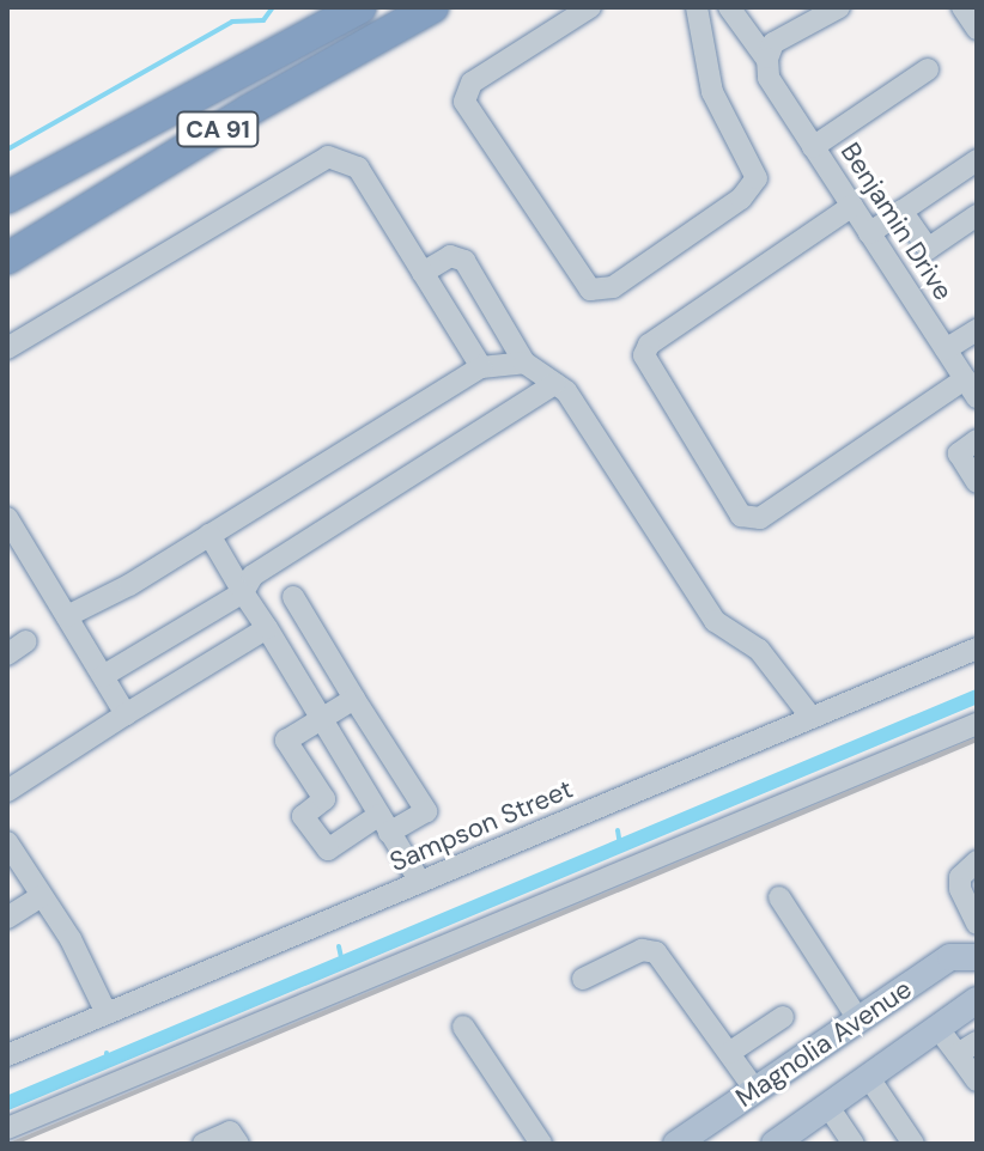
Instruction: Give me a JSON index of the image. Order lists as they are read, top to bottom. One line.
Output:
{"streets":{"highway":["CA 91"],"main road":["Magnolia Avenue"],"street":["Benjamin Drive","Sampson Street"]}}
